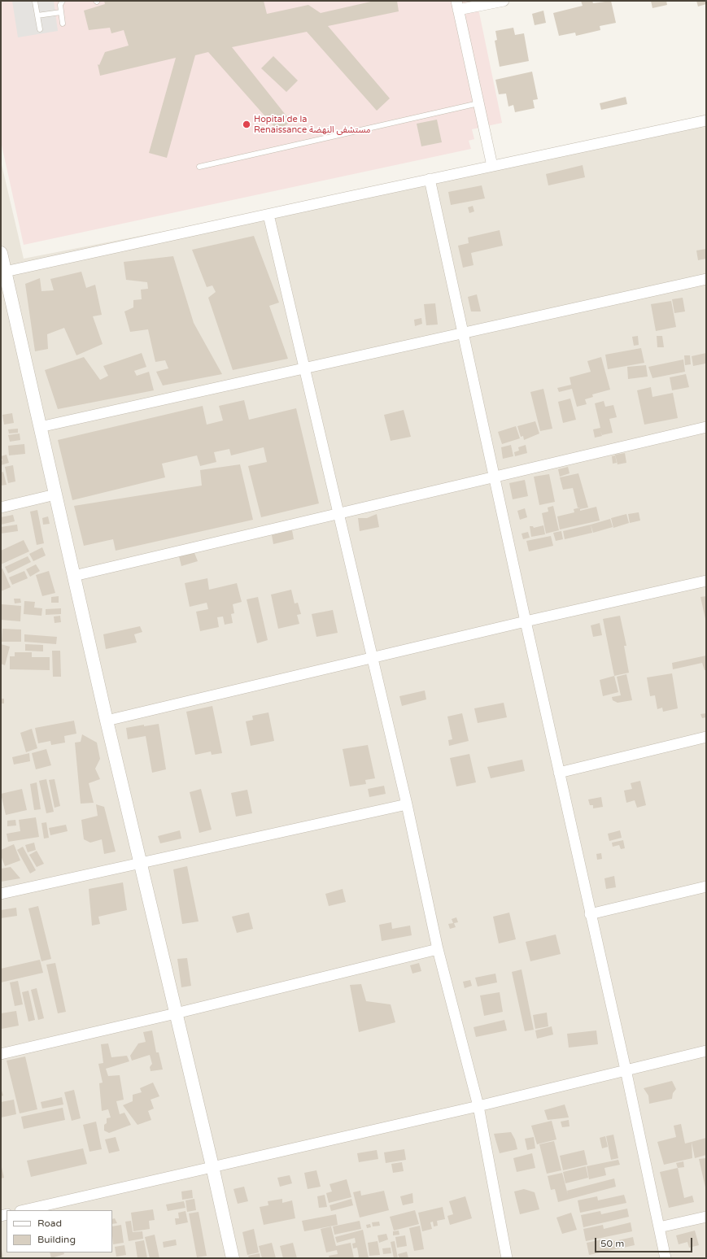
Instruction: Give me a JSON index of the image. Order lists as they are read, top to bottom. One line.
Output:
{"places":["Hopital de la Renaissance مستشفى النهضة"],"legend":["Road","Building"],"scale_bar":"50 m"}
